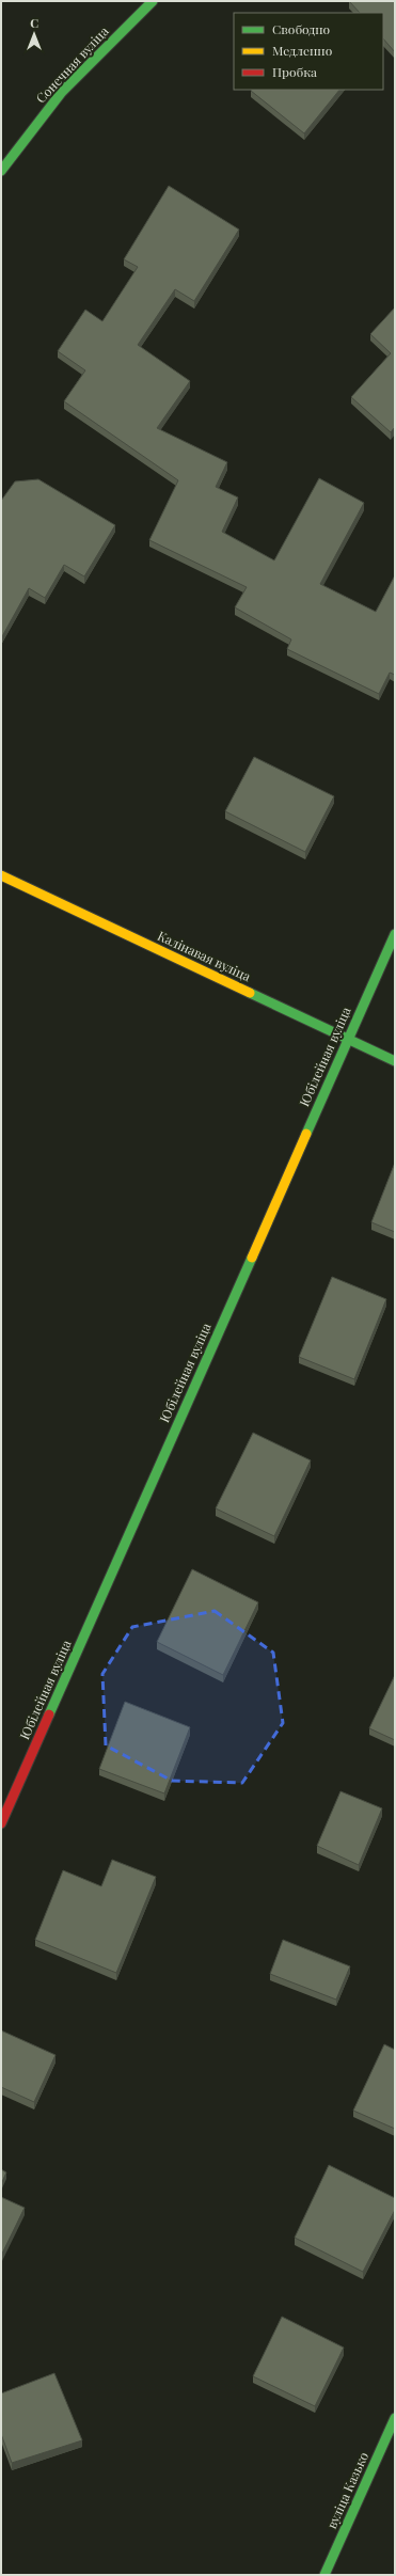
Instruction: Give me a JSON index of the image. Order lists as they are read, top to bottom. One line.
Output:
{"streets":{"street":["Сонечная вуліца","Калінавая вуліца","Юбілейная вуліца","вуліца Казько"]},"crossings":[["Калінавая вуліца","Юбілейная вуліца"]],"legend":["Свободно","Медленно","Пробка"],"north":"top"}
